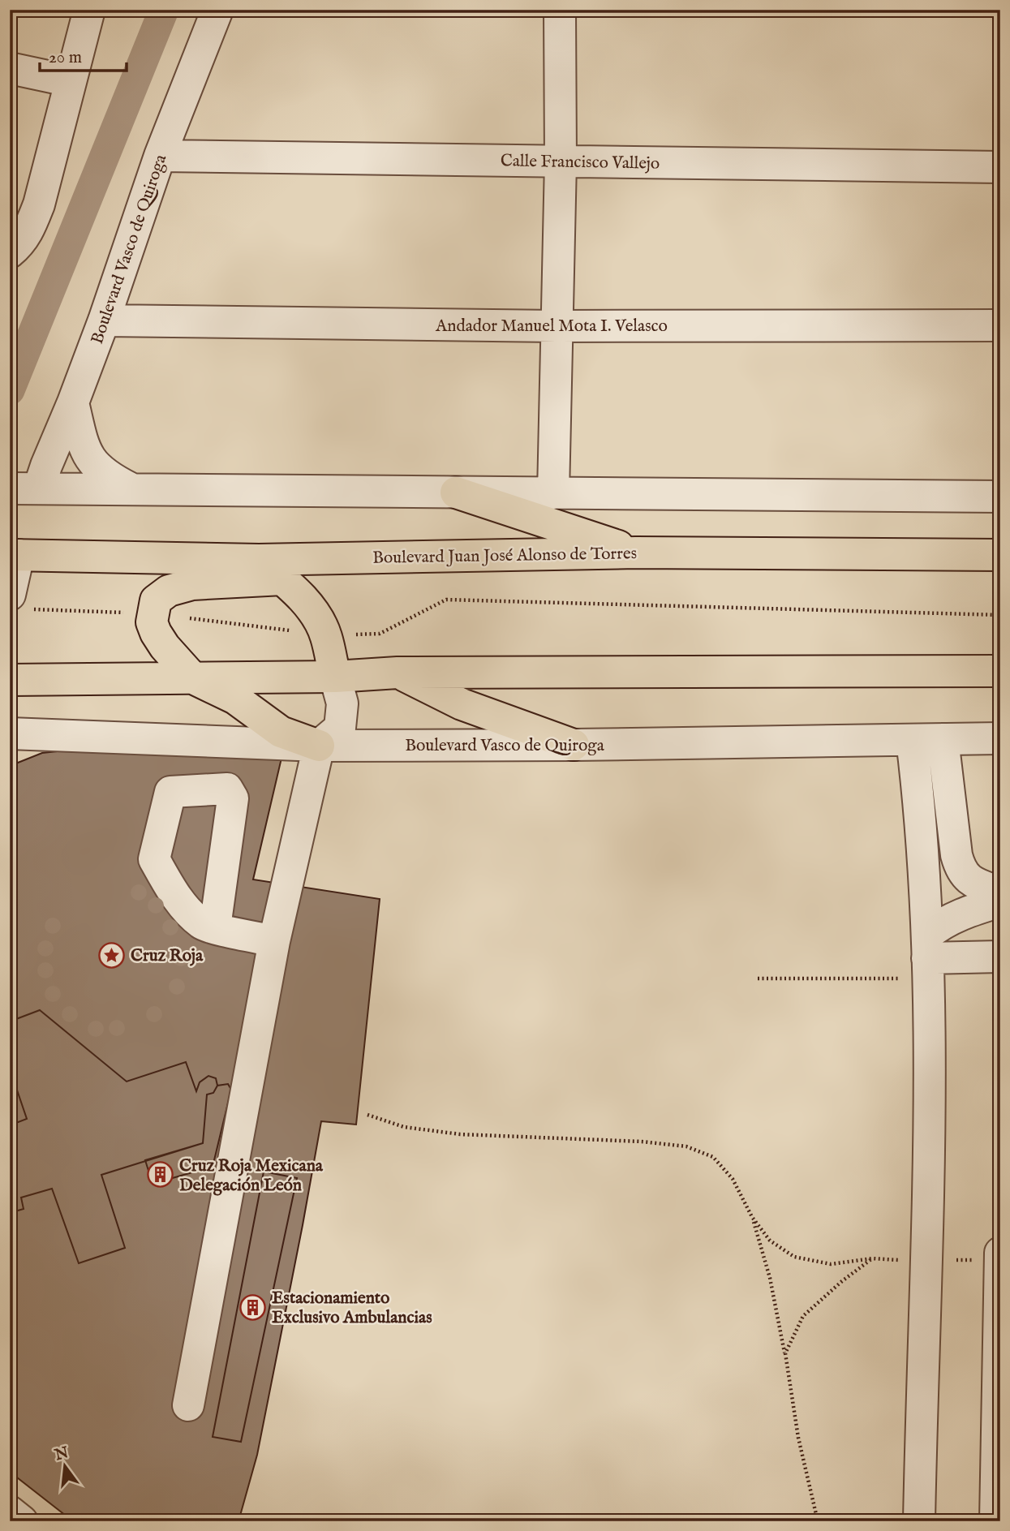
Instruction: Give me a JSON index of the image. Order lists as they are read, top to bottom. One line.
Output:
{"streets":{"main road":["Boulevard Juan José Alonso de Torres"],"street":["Calle Francisco Vallejo","Boulevard Vasco de Quiroga","Andador Manuel Mota I. Velasco"]},"crossings":[["Calle Francisco Vallejo","Boulevard Vasco de Quiroga"],["Boulevard Vasco de Quiroga","Andador Manuel Mota I. Velasco"]],"places":{"place":["Cruz Roja"],"building":["Cruz Roja Mexicana Delegación León","Estacionamiento Exclusivo Ambulancias"]},"scale_bar":"20 m","north":"top"}
